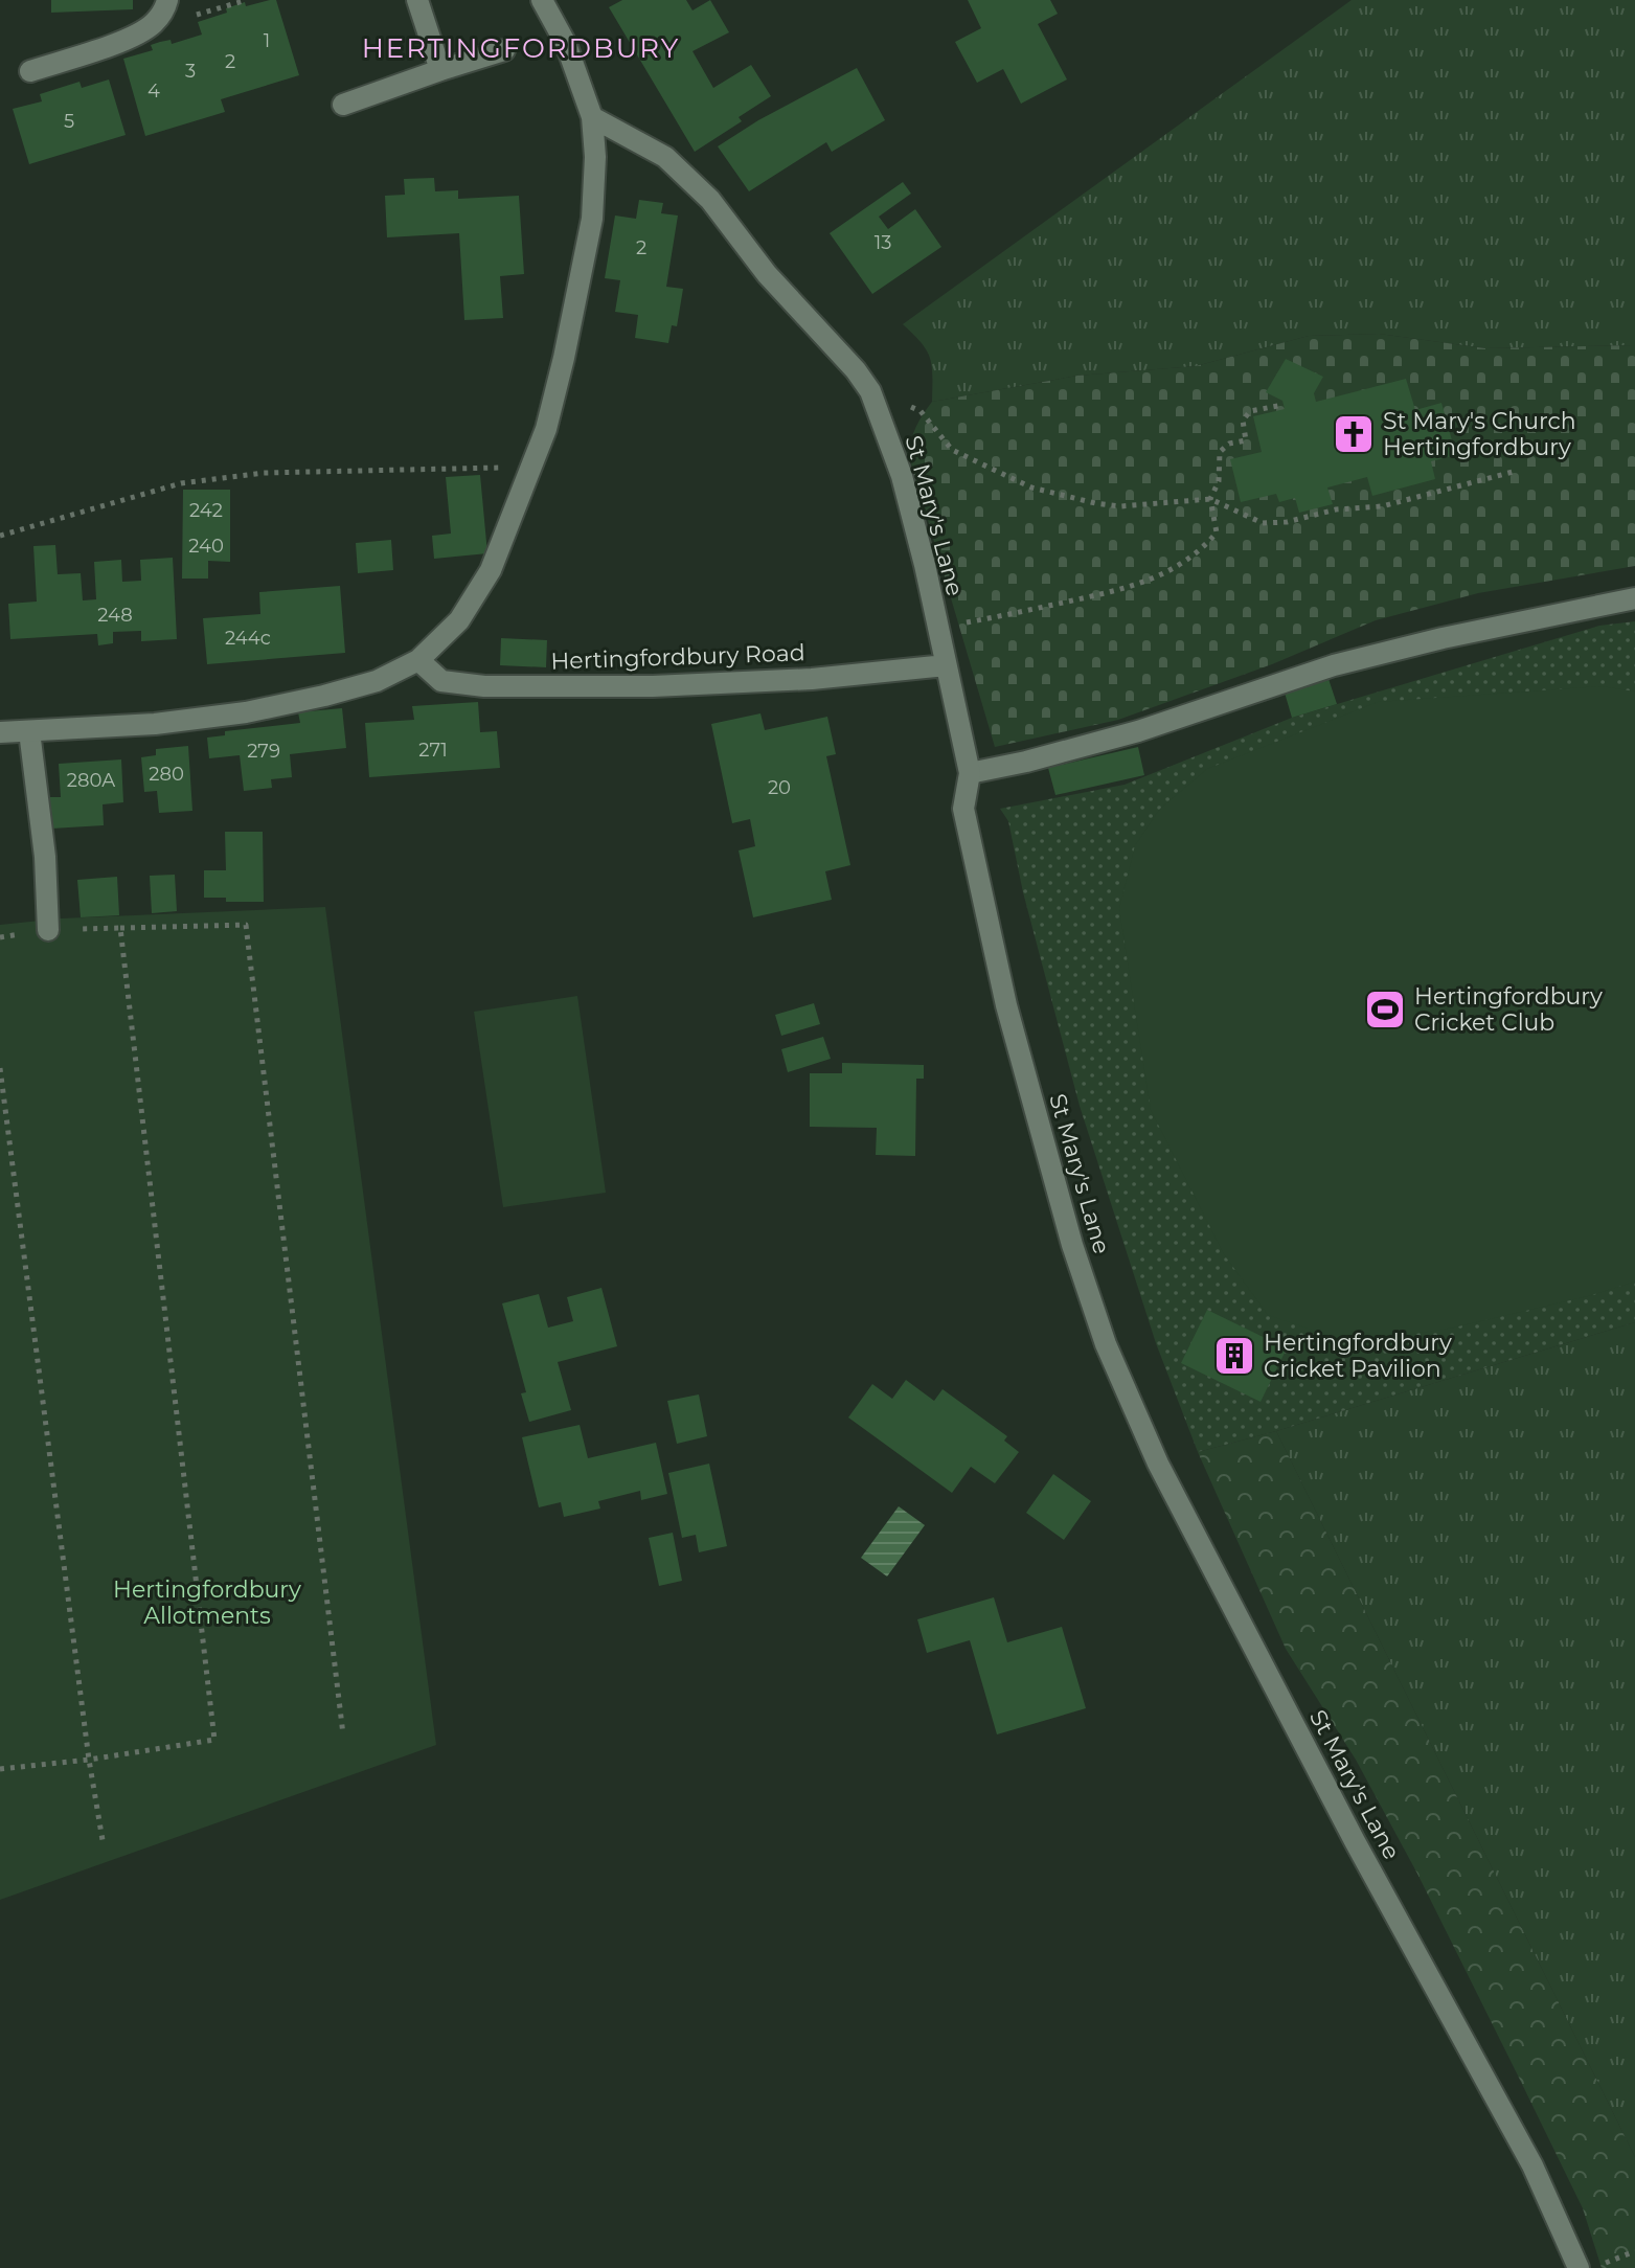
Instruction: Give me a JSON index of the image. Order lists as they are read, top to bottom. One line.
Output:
{"streets":{"street":["St Mary's Lane","Hertingfordbury Road"]},"crossings":[["St Mary's Lane","Hertingfordbury Road"]],"districts":["HERTINGFORDBURY"],"parks":["Hertingfordbury Allotments"],"places":{"church":["St Mary's Church Hertingfordbury"],"sports":["Hertingfordbury Cricket Club"],"building":["Hertingfordbury Cricket Pavilion"]},"house_numbers":["1","2","3","4","5","13","2","242","240","248","244c","271","279","280","280A","20"]}
